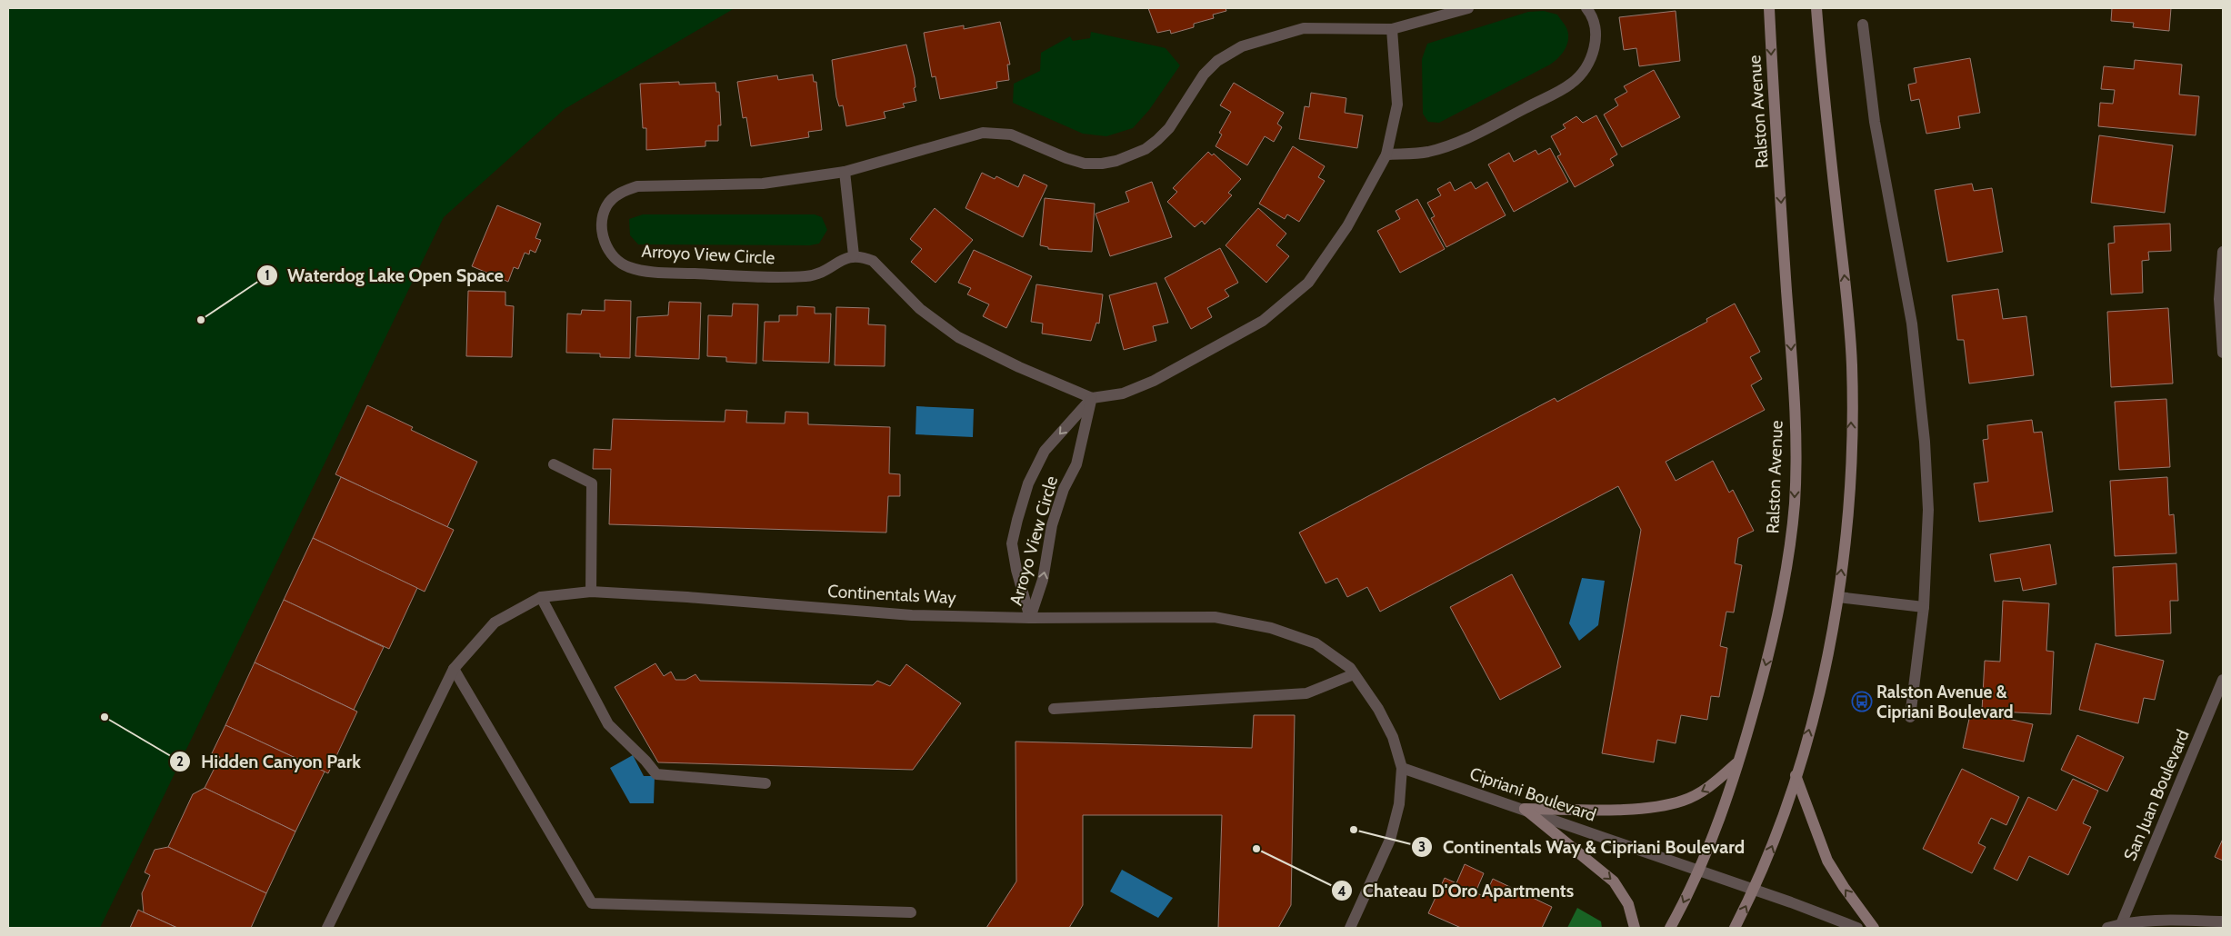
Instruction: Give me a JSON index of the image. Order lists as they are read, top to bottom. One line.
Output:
{"streets":{"main road":["Ralston Avenue"],"street":["Arroyo View Circle","Continentals Way","Cipriani Boulevard","San Juan Boulevard"]},"crossings":[["Ralston Avenue","Cipriani Boulevard"],["Arroyo View Circle","Continentals Way"],["Continentals Way","Cipriani Boulevard"]],"places":{"other":["Waterdog Lake Open Space","Hidden Canyon Park","Continentals Way & Cipriani Boulevard","Chateau D'Oro Apartments"],"bus stop":["Ralston Avenue & Cipriani Boulevard"]}}
